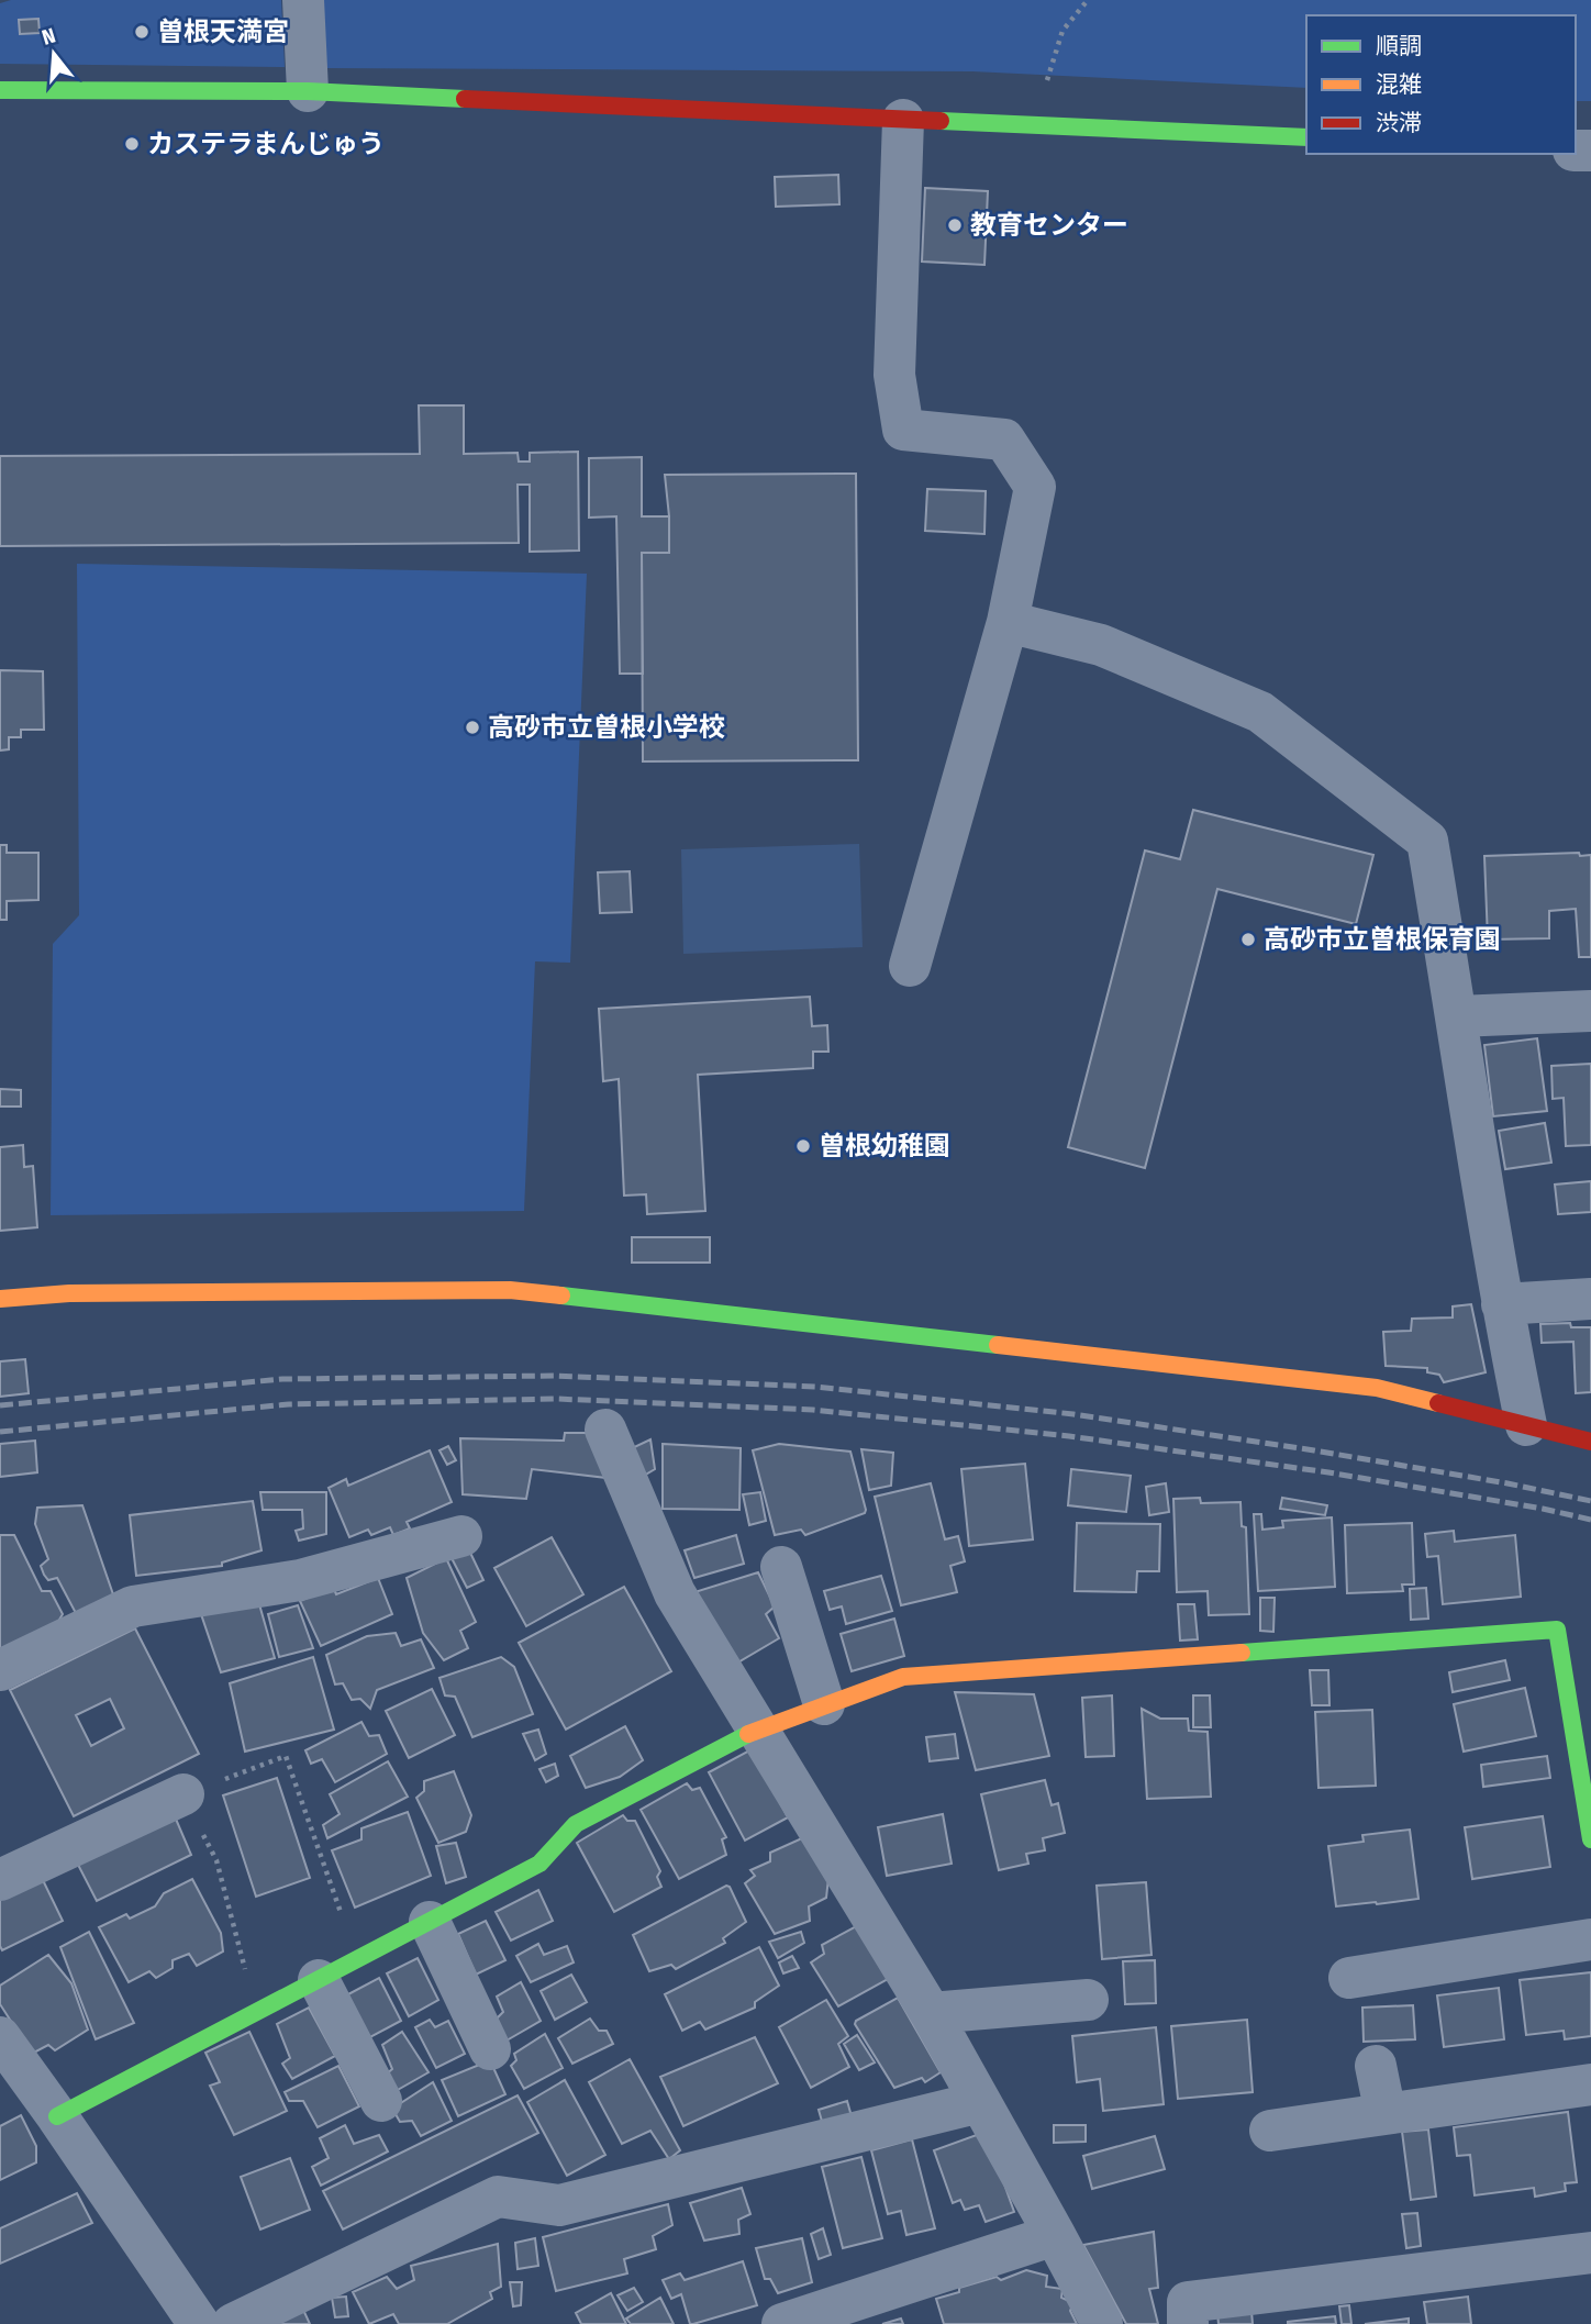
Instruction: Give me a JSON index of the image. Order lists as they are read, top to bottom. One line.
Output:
{"places":["曽根天満宮","カステラまんじゅう","教育センター","高砂市立曽根小学校","高砂市立曽根保育園","曽根幼稚園"],"legend":["順調","混雑","渋滞"],"north":"top"}
